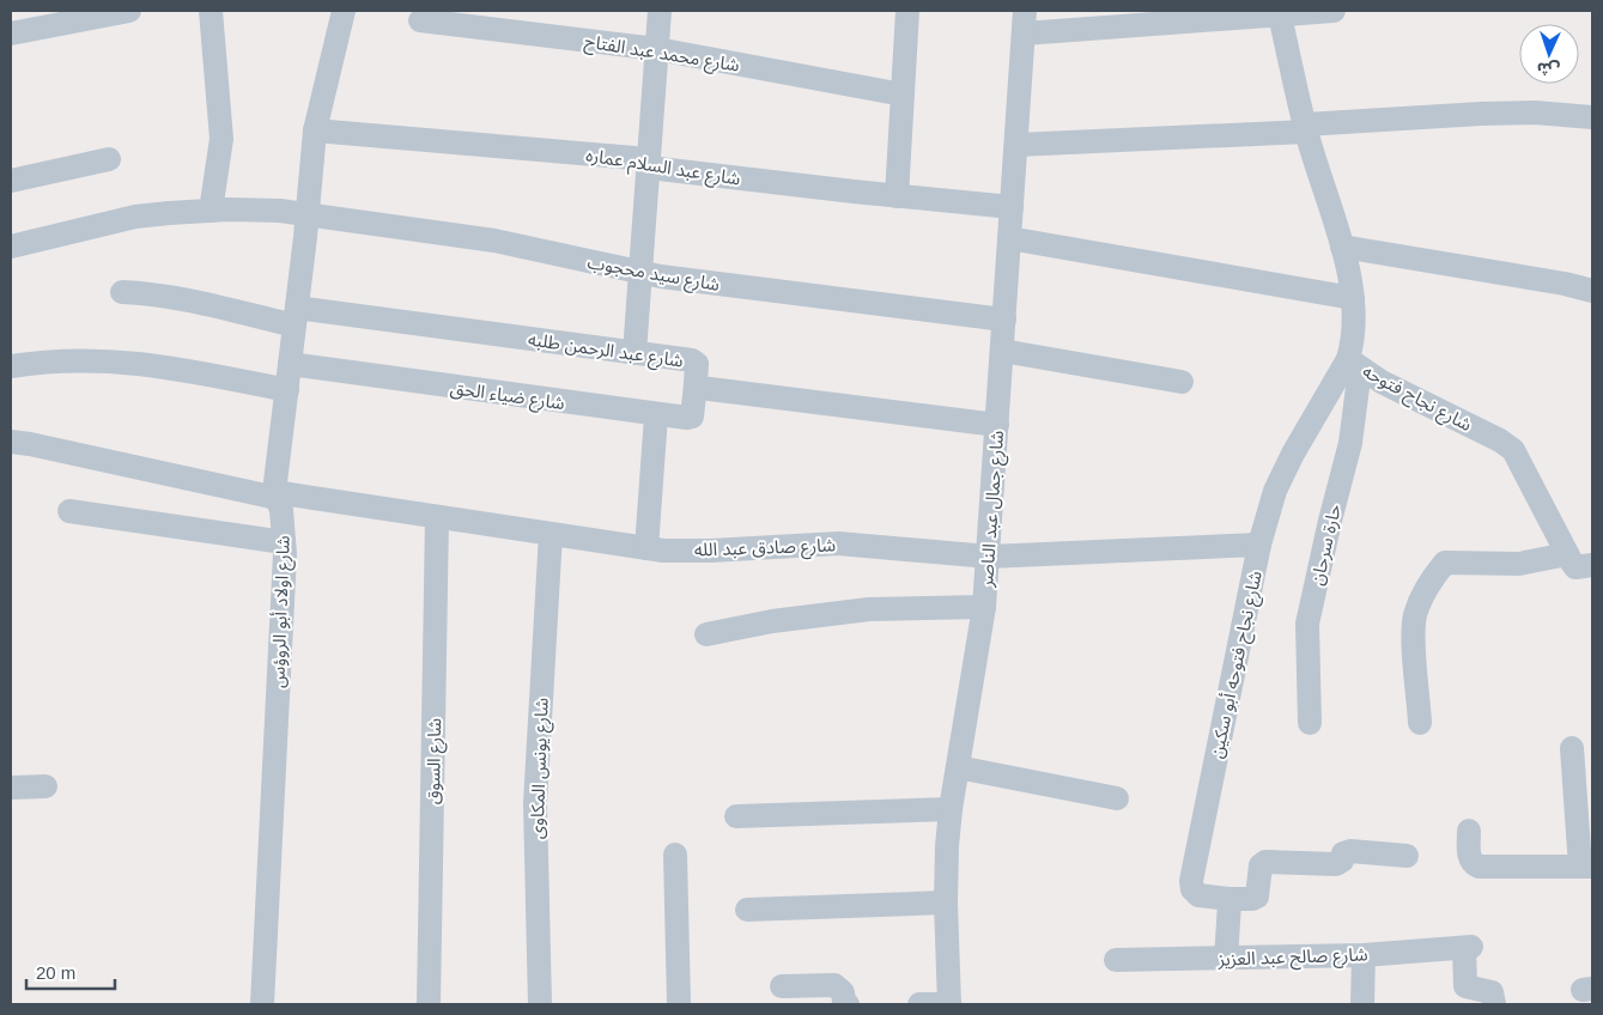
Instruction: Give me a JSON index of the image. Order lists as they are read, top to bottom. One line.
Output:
{"streets":{"street":["شارع محمد عبد الفتاح","شارع عبد السلام عماره","شارع سيد محجوب","شارع عبد الرحمن طلبه","شارع ضياء الحق","شارع نجاح فتوحه","شارع جمال عبد الناصر","حارة سرحان","شارع صادق عبد الله","شارع اولاد أبو الروؤس","شارع نجاح فتوحه أبو سكين","شارع السوق","شارع يونس المكاوى","شارع صالح عبد العزيز"]},"crossings":[["شارع عبد السلام عماره","شارع جمال عبد الناصر"],["شارع عبد السلام عماره","شارع اولاد أبو الروؤس"],["شارع سيد محجوب","شارع جمال عبد الناصر"],["شارع سيد محجوب","شارع اولاد أبو الروؤس"],["شارع عبد الرحمن طلبه","شارع ضياء الحق"],["شارع عبد الرحمن طلبه","شارع جمال عبد الناصر"],["شارع عبد الرحمن طلبه","شارع اولاد أبو الروؤس"],["شارع ضياء الحق","شارع اولاد أبو الروؤس"],["شارع نجاح فتوحه","حارة سرحان"],["شارع نجاح فتوحه","شارع نجاح فتوحه أبو سكين"],["شارع جمال عبد الناصر","شارع صادق عبد الله"],["حارة سرحان","شارع نجاح فتوحه أبو سكين"],["شارع صادق عبد الله","شارع اولاد أبو الروؤس"],["شارع صادق عبد الله","شارع نجاح فتوحه أبو سكين"],["شارع صادق عبد الله","شارع السوق"],["شارع صادق عبد الله","شارع يونس المكاوى"]],"scale_bar":"20 m","north":"bottom"}
